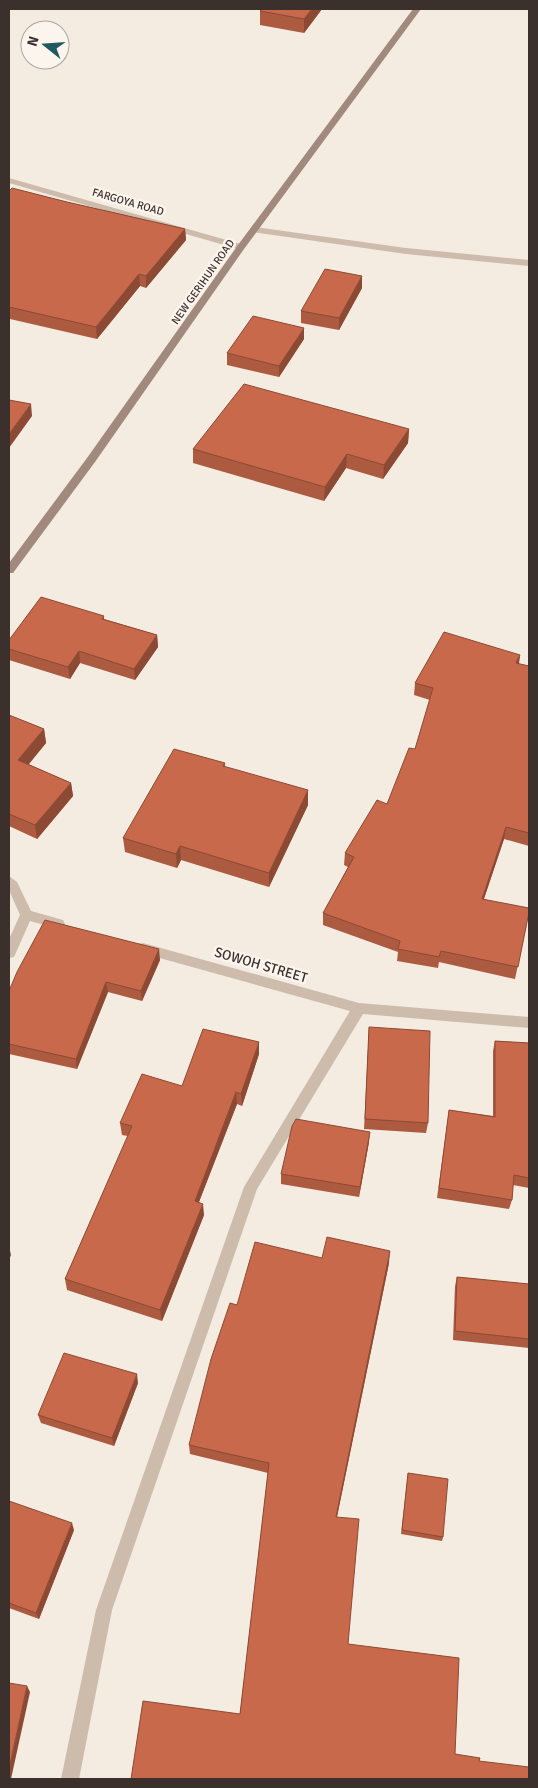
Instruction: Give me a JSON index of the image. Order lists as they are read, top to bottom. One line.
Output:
{"streets":{"street":["FARGOYA ROAD","NEW GERIHUN ROAD","SOWOH STREET"]},"crossings":[["FARGOYA ROAD","NEW GERIHUN ROAD"]],"north":"left"}
